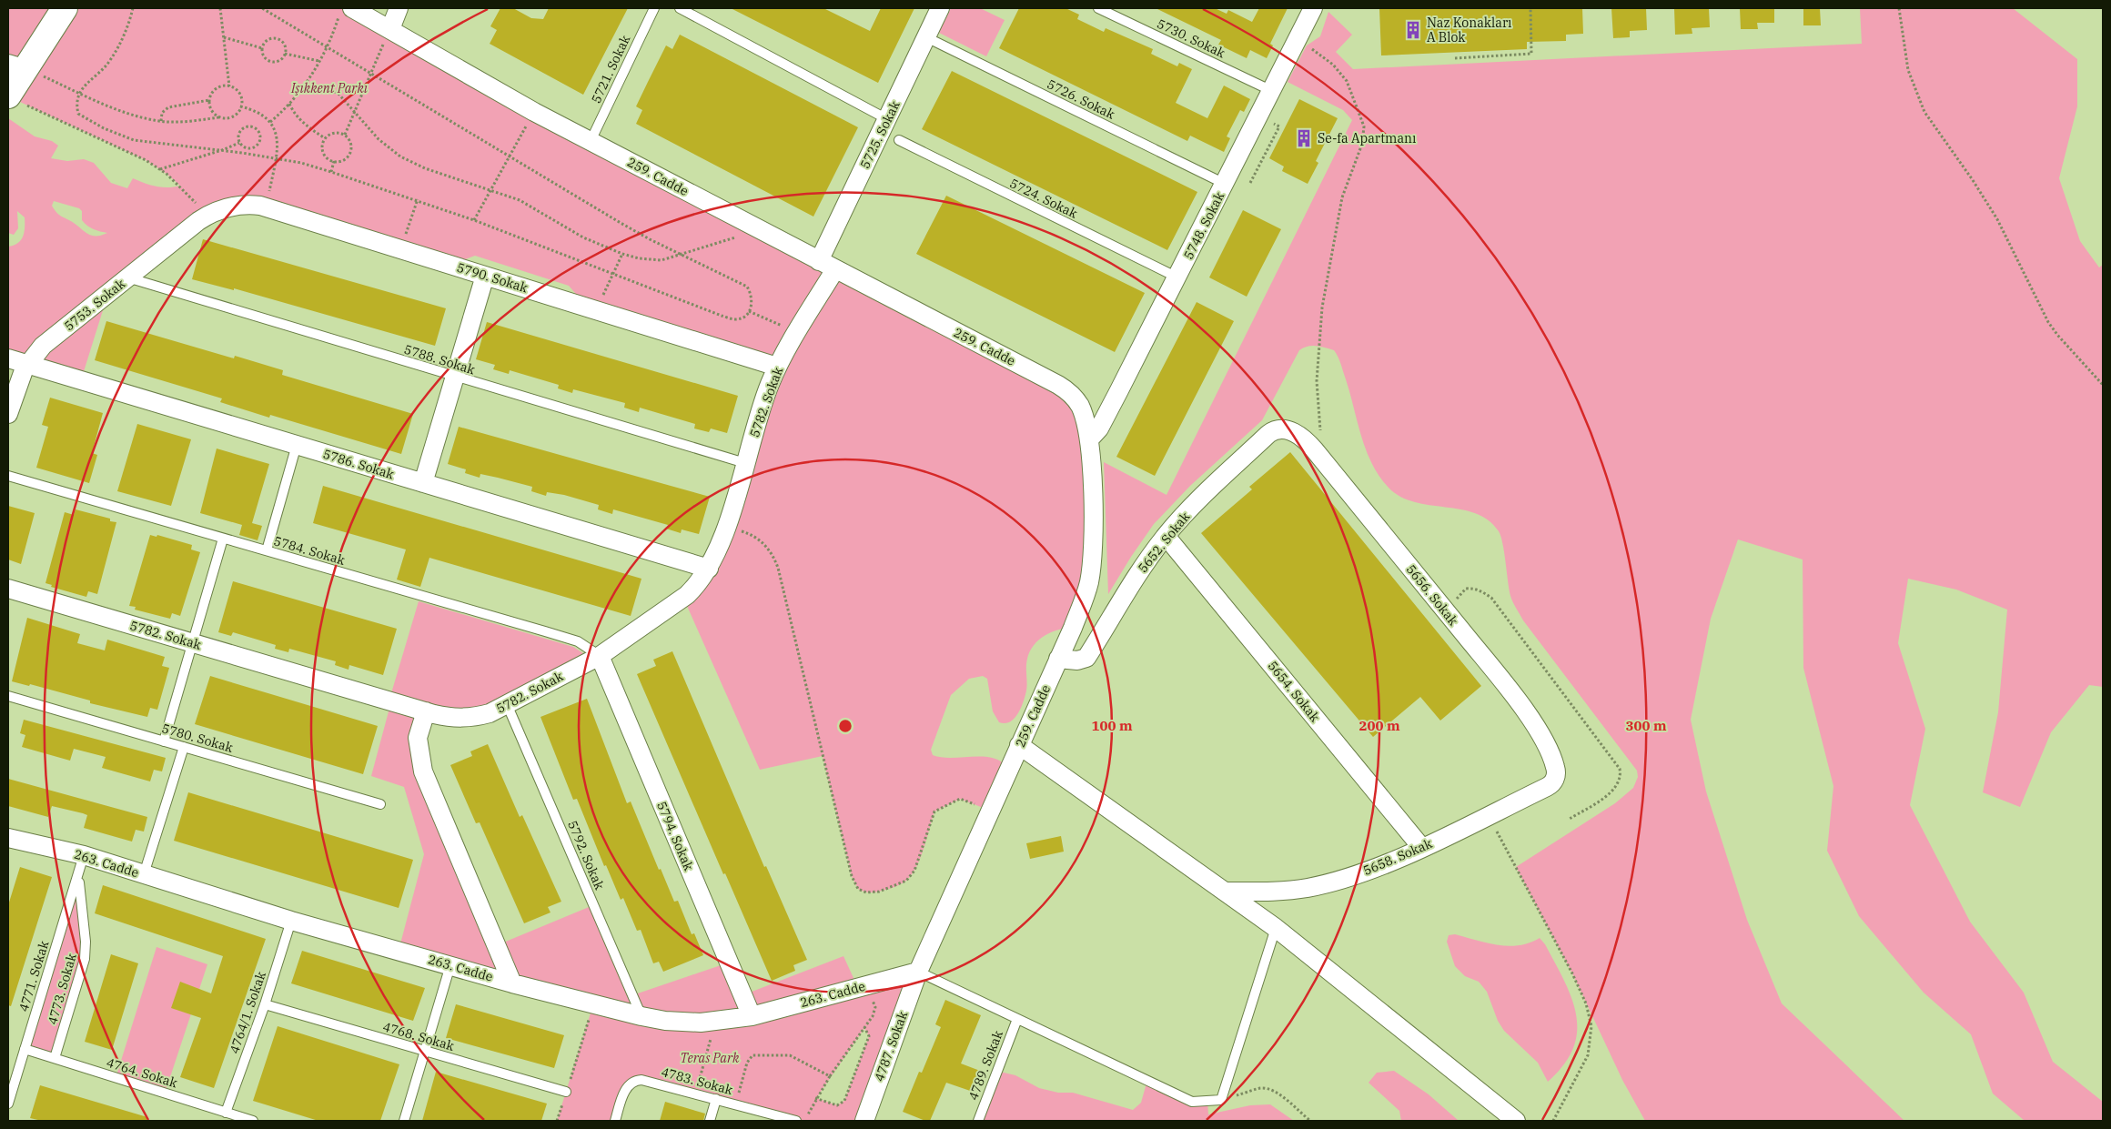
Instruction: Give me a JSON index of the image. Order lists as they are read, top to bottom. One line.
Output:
{"streets":{"street":["5725. Sokak","259. Cadde","5748. Sokak","5790. Sokak","5753. Sokak","5782. Sokak","5786. Sokak","5652. Sokak","5656. Sokak","5654. Sokak","5794. Sokak","5658. Sokak","263. Cadde","4787. Sokak"],"lane":["5730. Sokak","5721. Sokak","5726. Sokak","5724. Sokak","5788. Sokak","5784. Sokak","5780. Sokak","5792. Sokak","4771. Sokak","4773. Sokak","4764/1. Sokak","4768. Sokak","4789. Sokak","4764. Sokak","4783. Sokak"]},"crossings":[["5730. Sokak","5748. Sokak"],["5721. Sokak","259. Cadde"],["5726. Sokak","5725. Sokak"],["5726. Sokak","5748. Sokak"],["5725. Sokak","259. Cadde"],["5725. Sokak","5782. Sokak"],["259. Cadde","5748. Sokak"],["259. Cadde","5782. Sokak"],["259. Cadde","5652. Sokak"],["259. Cadde","263. Cadde"],["259. Cadde","4787. Sokak"],["5724. Sokak","5748. Sokak"],["5790. Sokak","5753. Sokak"],["5790. Sokak","5782. Sokak"],["5753. Sokak","5788. Sokak"],["5753. Sokak","5786. Sokak"],["5788. Sokak","5782. Sokak"],["5782. Sokak","5786. Sokak"],["5782. Sokak","5784. Sokak"],["5782. Sokak","5794. Sokak"],["5782. Sokak","5792. Sokak"],["5652. Sokak","5656. Sokak"],["5652. Sokak","5654. Sokak"],["5784. Sokak","5794. Sokak"],["5656. Sokak","5658. Sokak"],["5654. Sokak","5658. Sokak"],["5794. Sokak","263. Cadde"],["5792. Sokak","263. Cadde"],["263. Cadde","4771. Sokak"],["263. Cadde","4773. Sokak"],["263. Cadde","4764/1. Sokak"],["263. Cadde","4787. Sokak"],["4771. Sokak","4773. Sokak"],["4771. Sokak","4764. Sokak"],["4773. Sokak","4764. Sokak"],["4764/1. Sokak","4768. Sokak"],["4764/1. Sokak","4764. Sokak"]],"parks":["Işıkkent Parkı","Teras Park"],"places":{"building":["Naz Konakları A Blok","Se-fa Apartmanı"]},"rings":["100 m","200 m","300 m"]}
